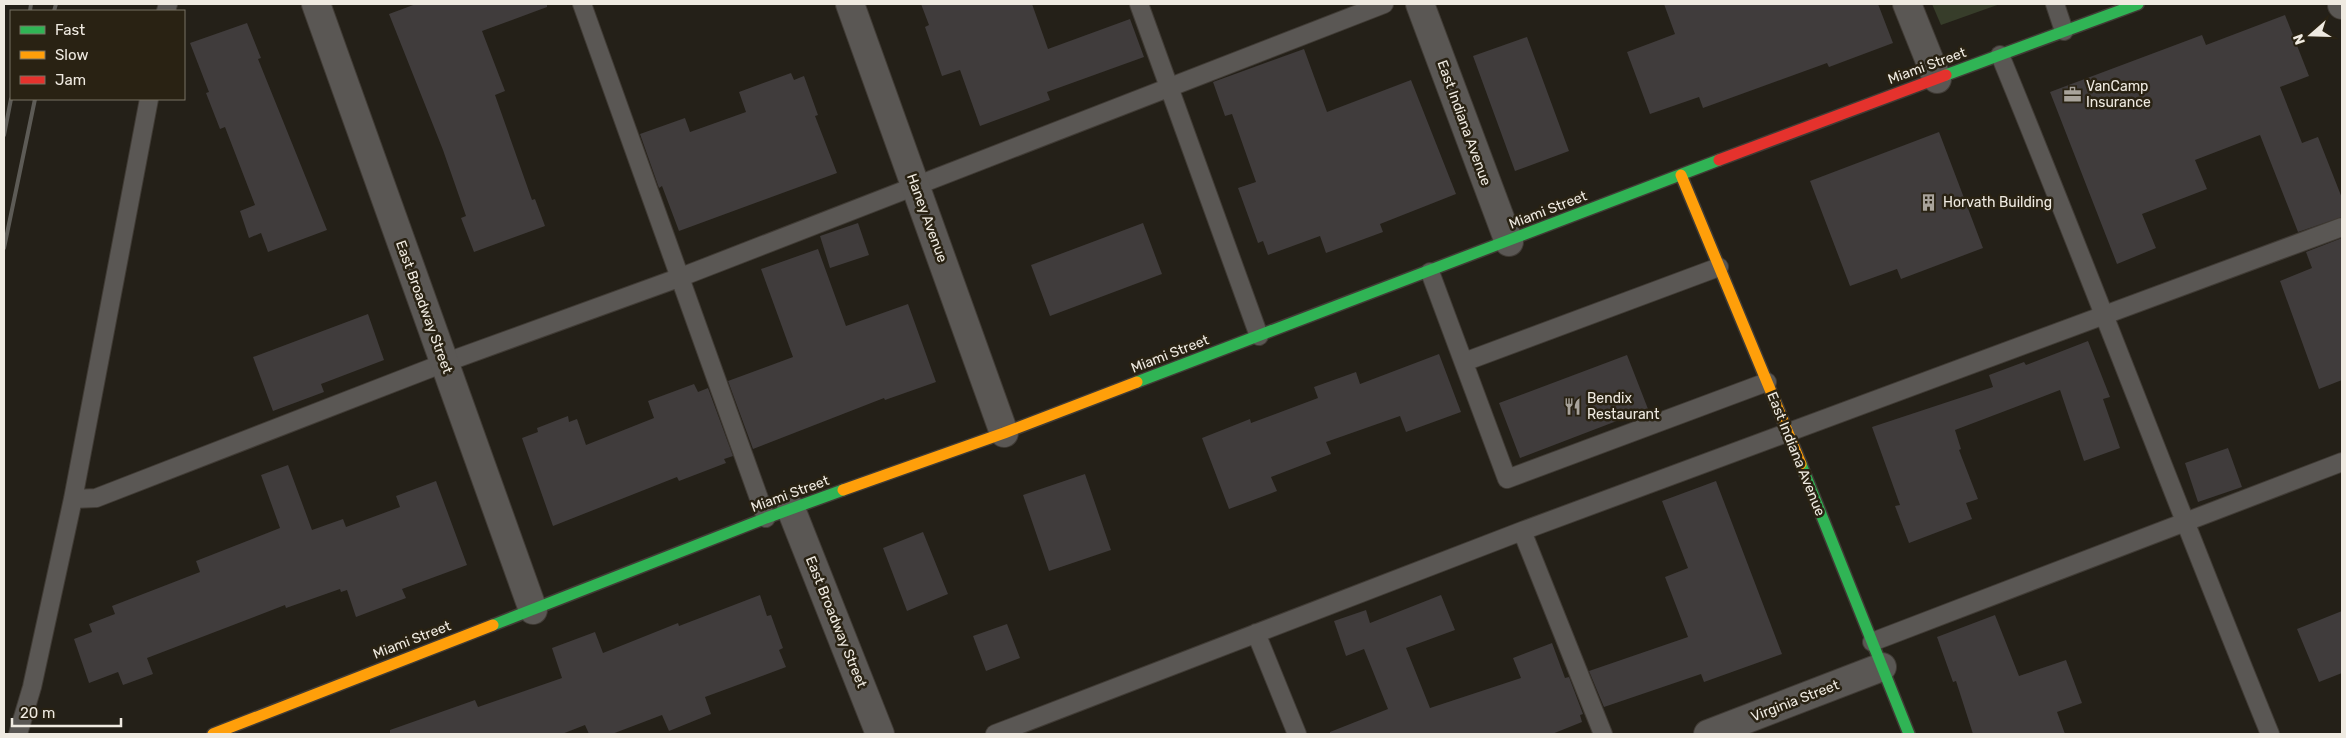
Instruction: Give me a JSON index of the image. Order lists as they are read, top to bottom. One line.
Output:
{"streets":{"street":["Miami Street","East Indiana Avenue","Haney Avenue","East Broadway Street","Virginia Street"]},"crossings":[["Miami Street","East Indiana Avenue"],["Miami Street","Haney Avenue"],["Miami Street","East Broadway Street"],["East Indiana Avenue","Virginia Street"]],"places":{"office":["VanCamp Insurance"],"building":["Horvath Building"],"restaurant":["Bendix Restaurant"]},"legend":["Fast","Slow","Jam"],"scale_bar":"20 m","north":"left"}
